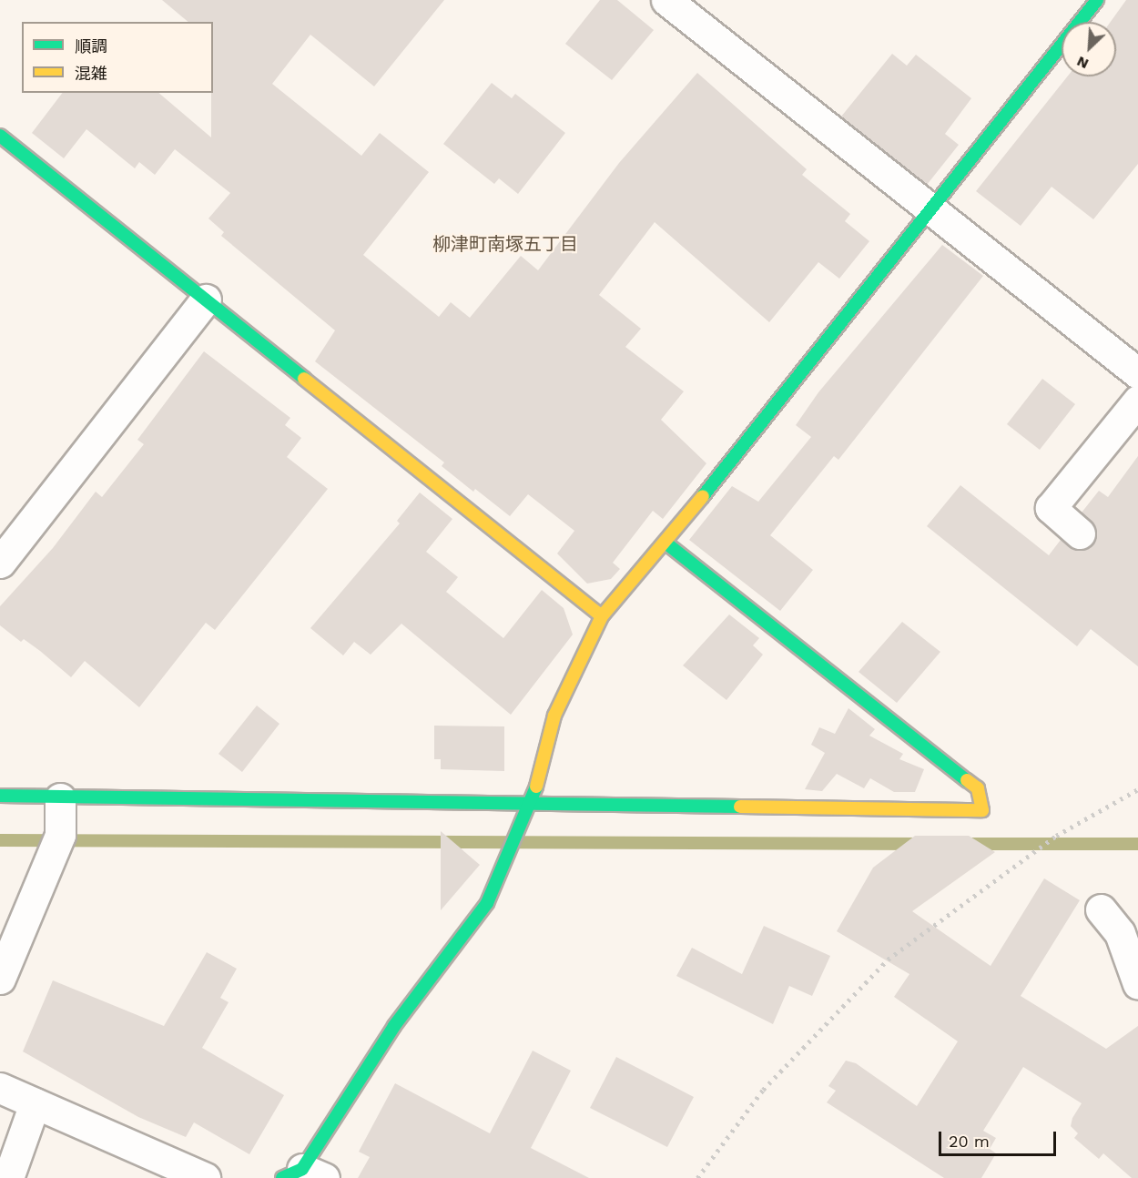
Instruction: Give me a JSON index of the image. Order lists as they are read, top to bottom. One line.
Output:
{"districts":["柳津町南塚五丁目"],"legend":["順調","混雑"],"scale_bar":"20 m","north":"bottom left"}
